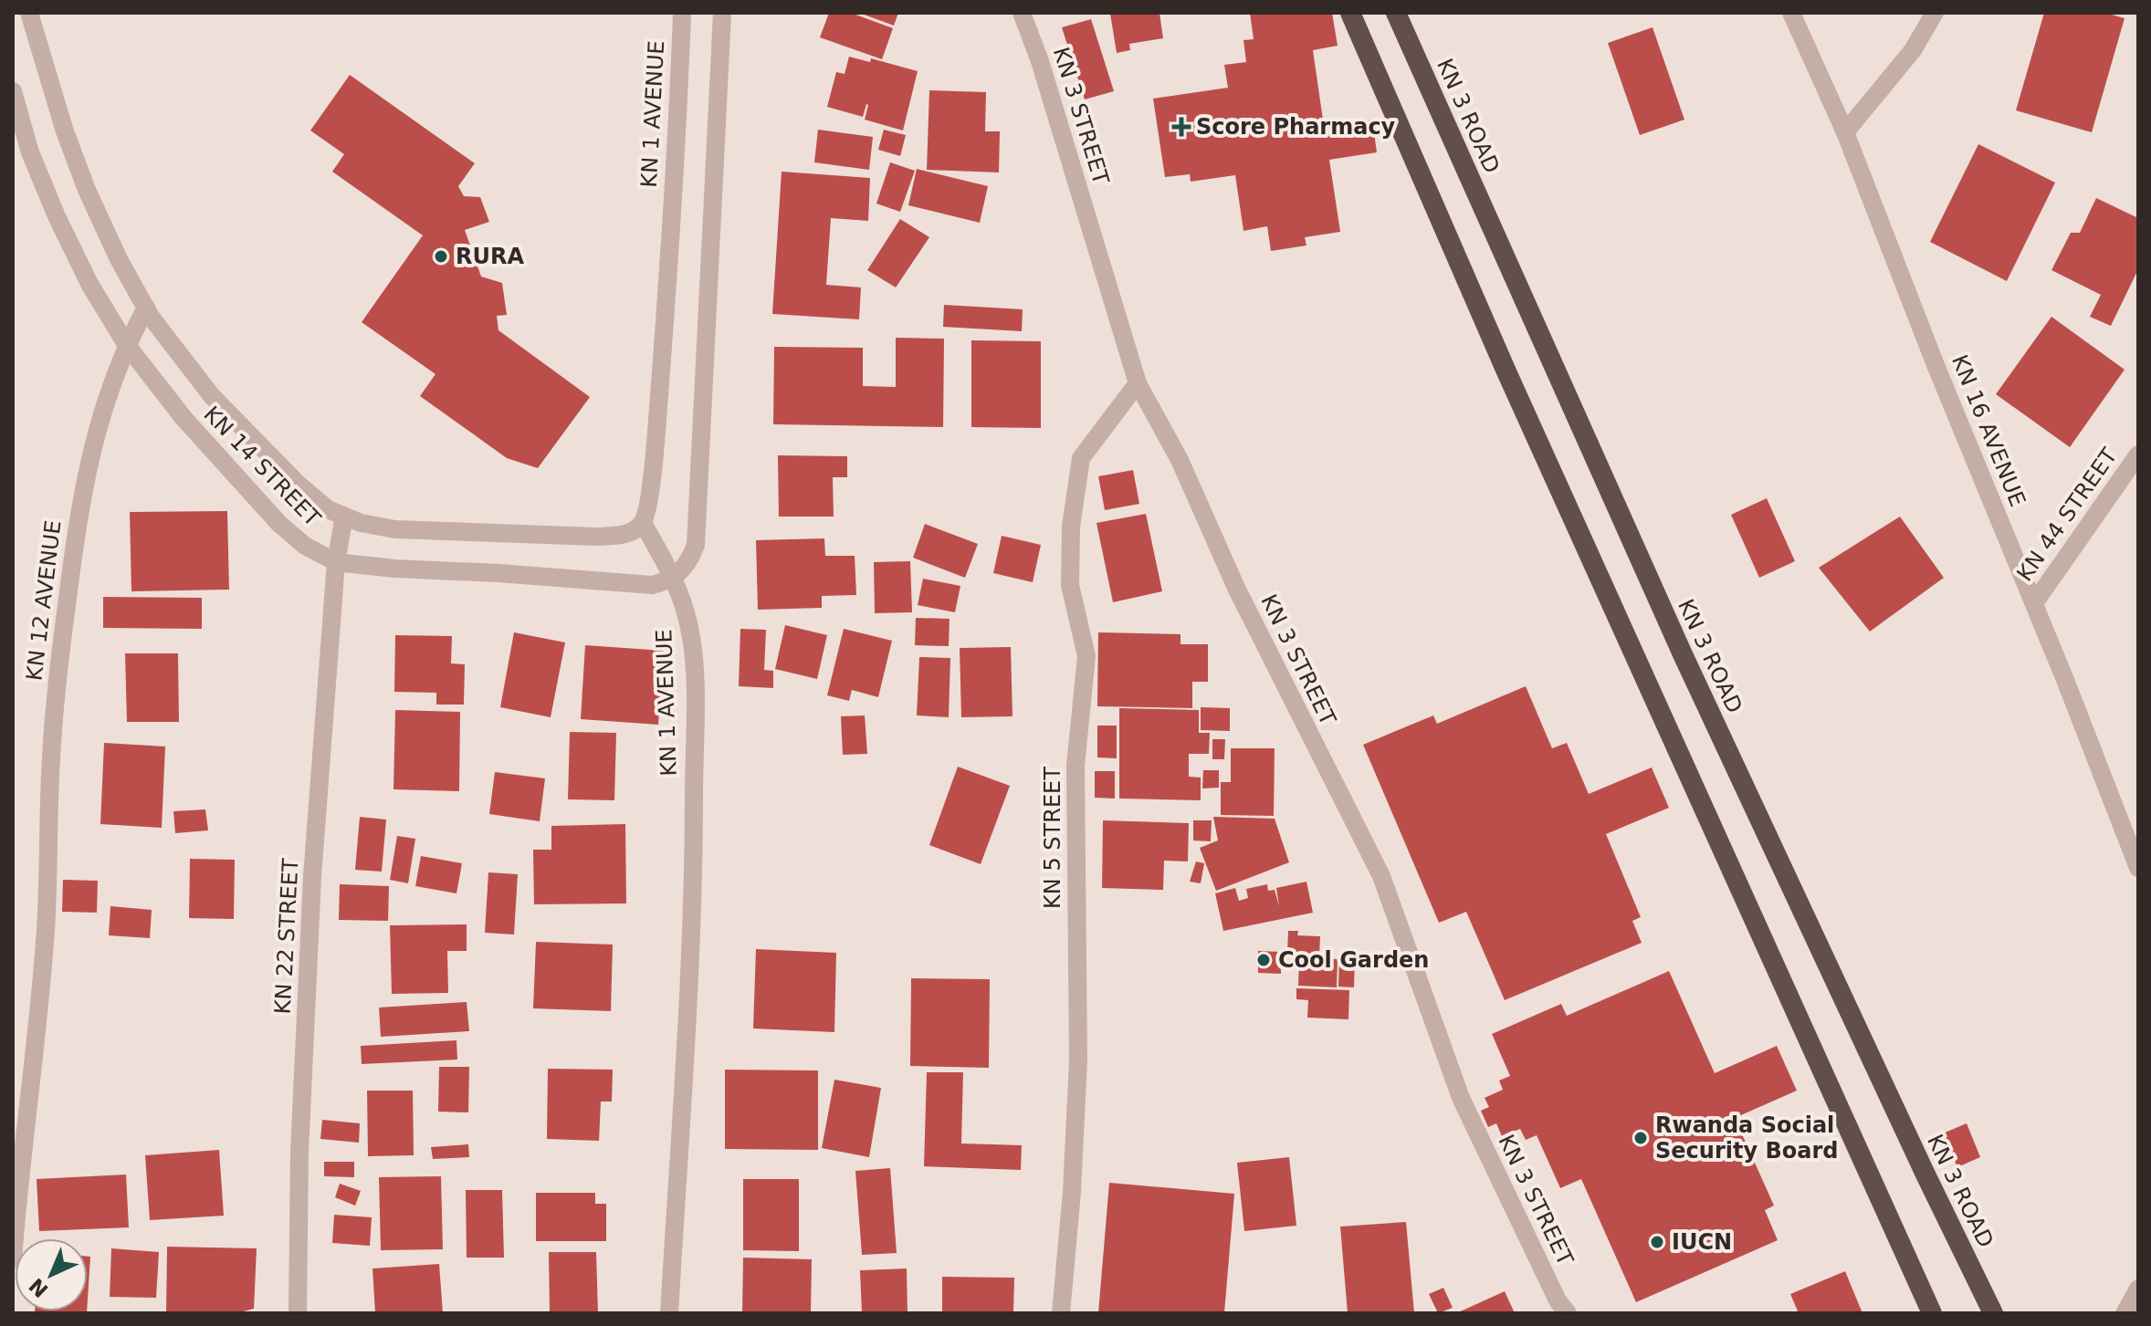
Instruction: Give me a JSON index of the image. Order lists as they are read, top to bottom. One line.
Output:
{"streets":{"highway":["KN 3 ROAD"],"street":["KN 1 AVENUE","KN 3 STREET","KN 16 AVENUE","KN 14 STREET","KN 44 STREET","KN 12 AVENUE","KN 5 STREET","KN 22 STREET"]},"crossings":[["KN 1 AVENUE","KN 14 STREET"],["KN 3 STREET","KN 5 STREET"],["KN 16 AVENUE","KN 44 STREET"],["KN 14 STREET","KN 12 AVENUE"],["KN 14 STREET","KN 22 STREET"]],"places":{"health":["Score Pharmacy"],"other":["RURA","Cool Garden","Rwanda Social Security Board","IUCN"]},"north":"bottom left"}
